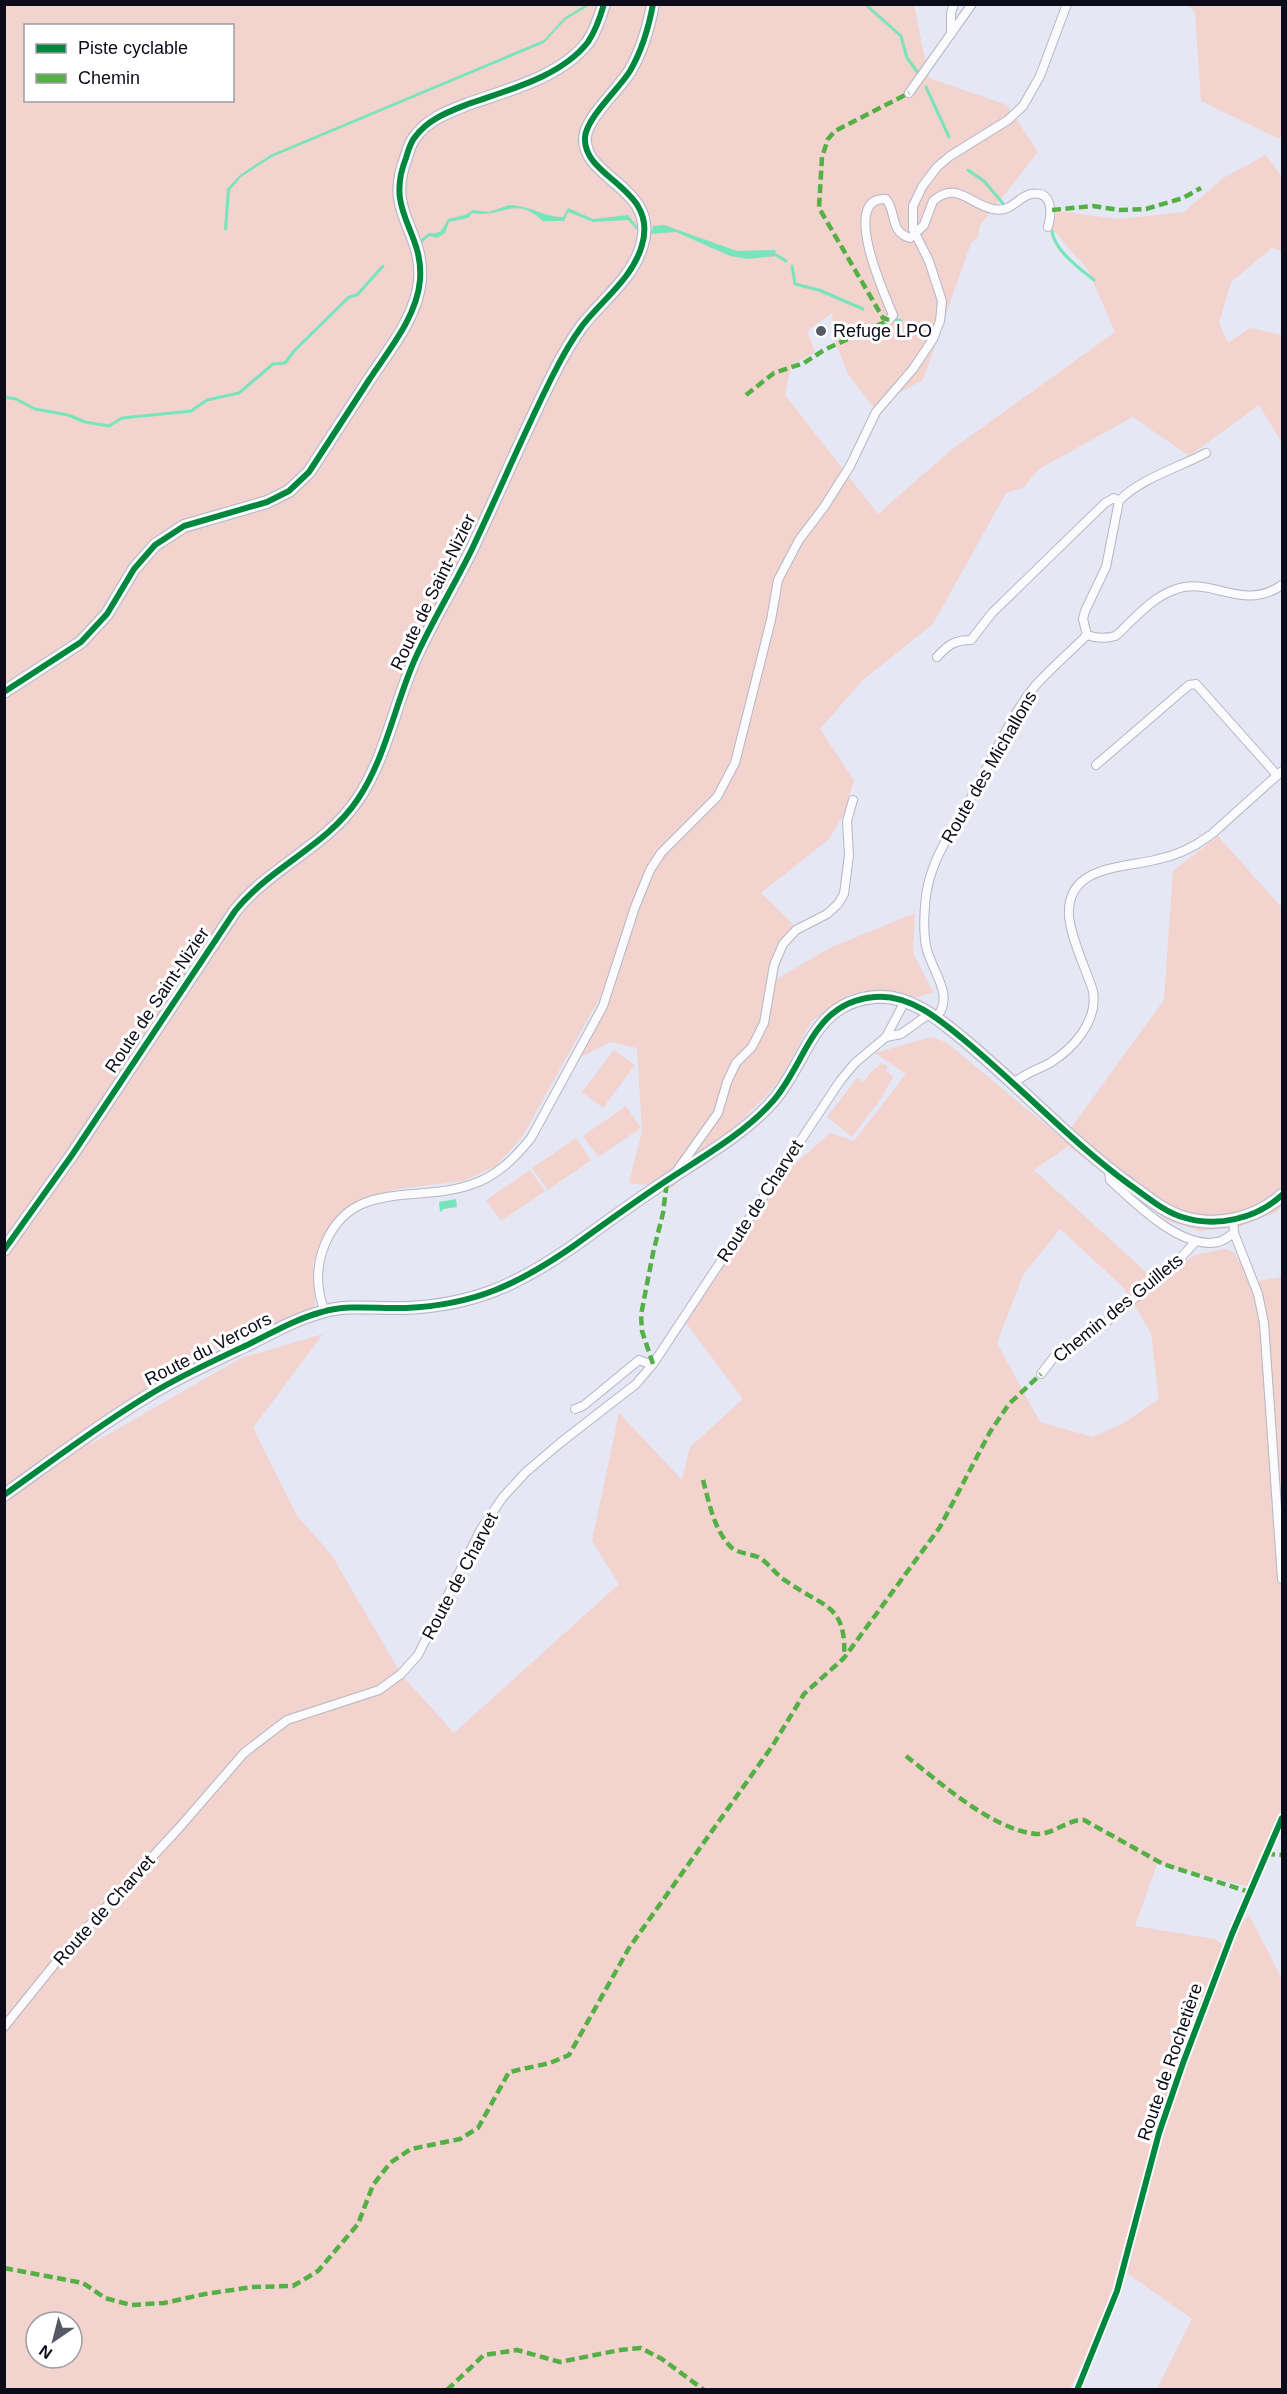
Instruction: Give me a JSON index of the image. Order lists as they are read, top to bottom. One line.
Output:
{"streets":{"main road":["Route de Saint-Nizier","Route du Vercors"],"street":["Route des Michallons","Route de Charvet","Chemin des Guillets","Route de Rochetière"]},"crossings":[["Route des Michallons","Route de Charvet"],["Route de Charvet","Route du Vercors"]],"places":["Refuge LPO"],"legend":["Piste cyclable","Chemin"],"north":"bottom left"}
